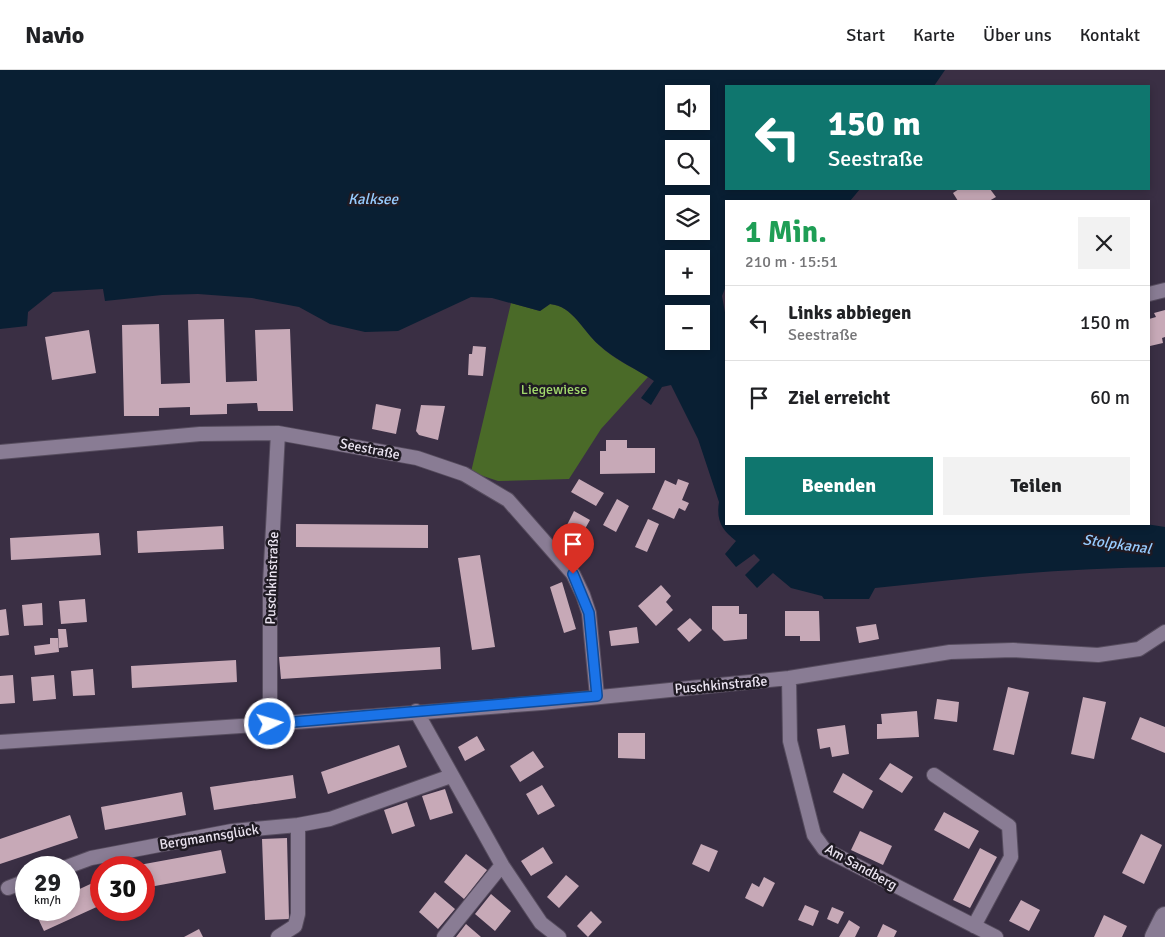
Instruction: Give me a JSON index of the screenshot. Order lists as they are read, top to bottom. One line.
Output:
{"streets":{"street":["Seestraße","Puschkinstraße","Bergmannsglück","Am Sandberg"]},"crossings":[["Seestraße","Puschkinstraße"],["Puschkinstraße","Am Sandberg"]],"water":["Kalksee","Stolpkanal"],"parks":["Liegewiese"],"page":{"header":"Navio","nav":["Start","Karte","Über uns","Kontakt"],"map_buttons":["+","−"],"turn":["150 m","Seestraße"],"heading":["1 Min.","210 m · 15:51"],"list":[{"name":"Links abbiegen","note":"Seestraße","value":"150 m"},{"name":"Ziel erreicht","value":"60 m"}],"buttons":["Beenden","Teilen"],"speed":"29 km/h","limit":"30"}}
